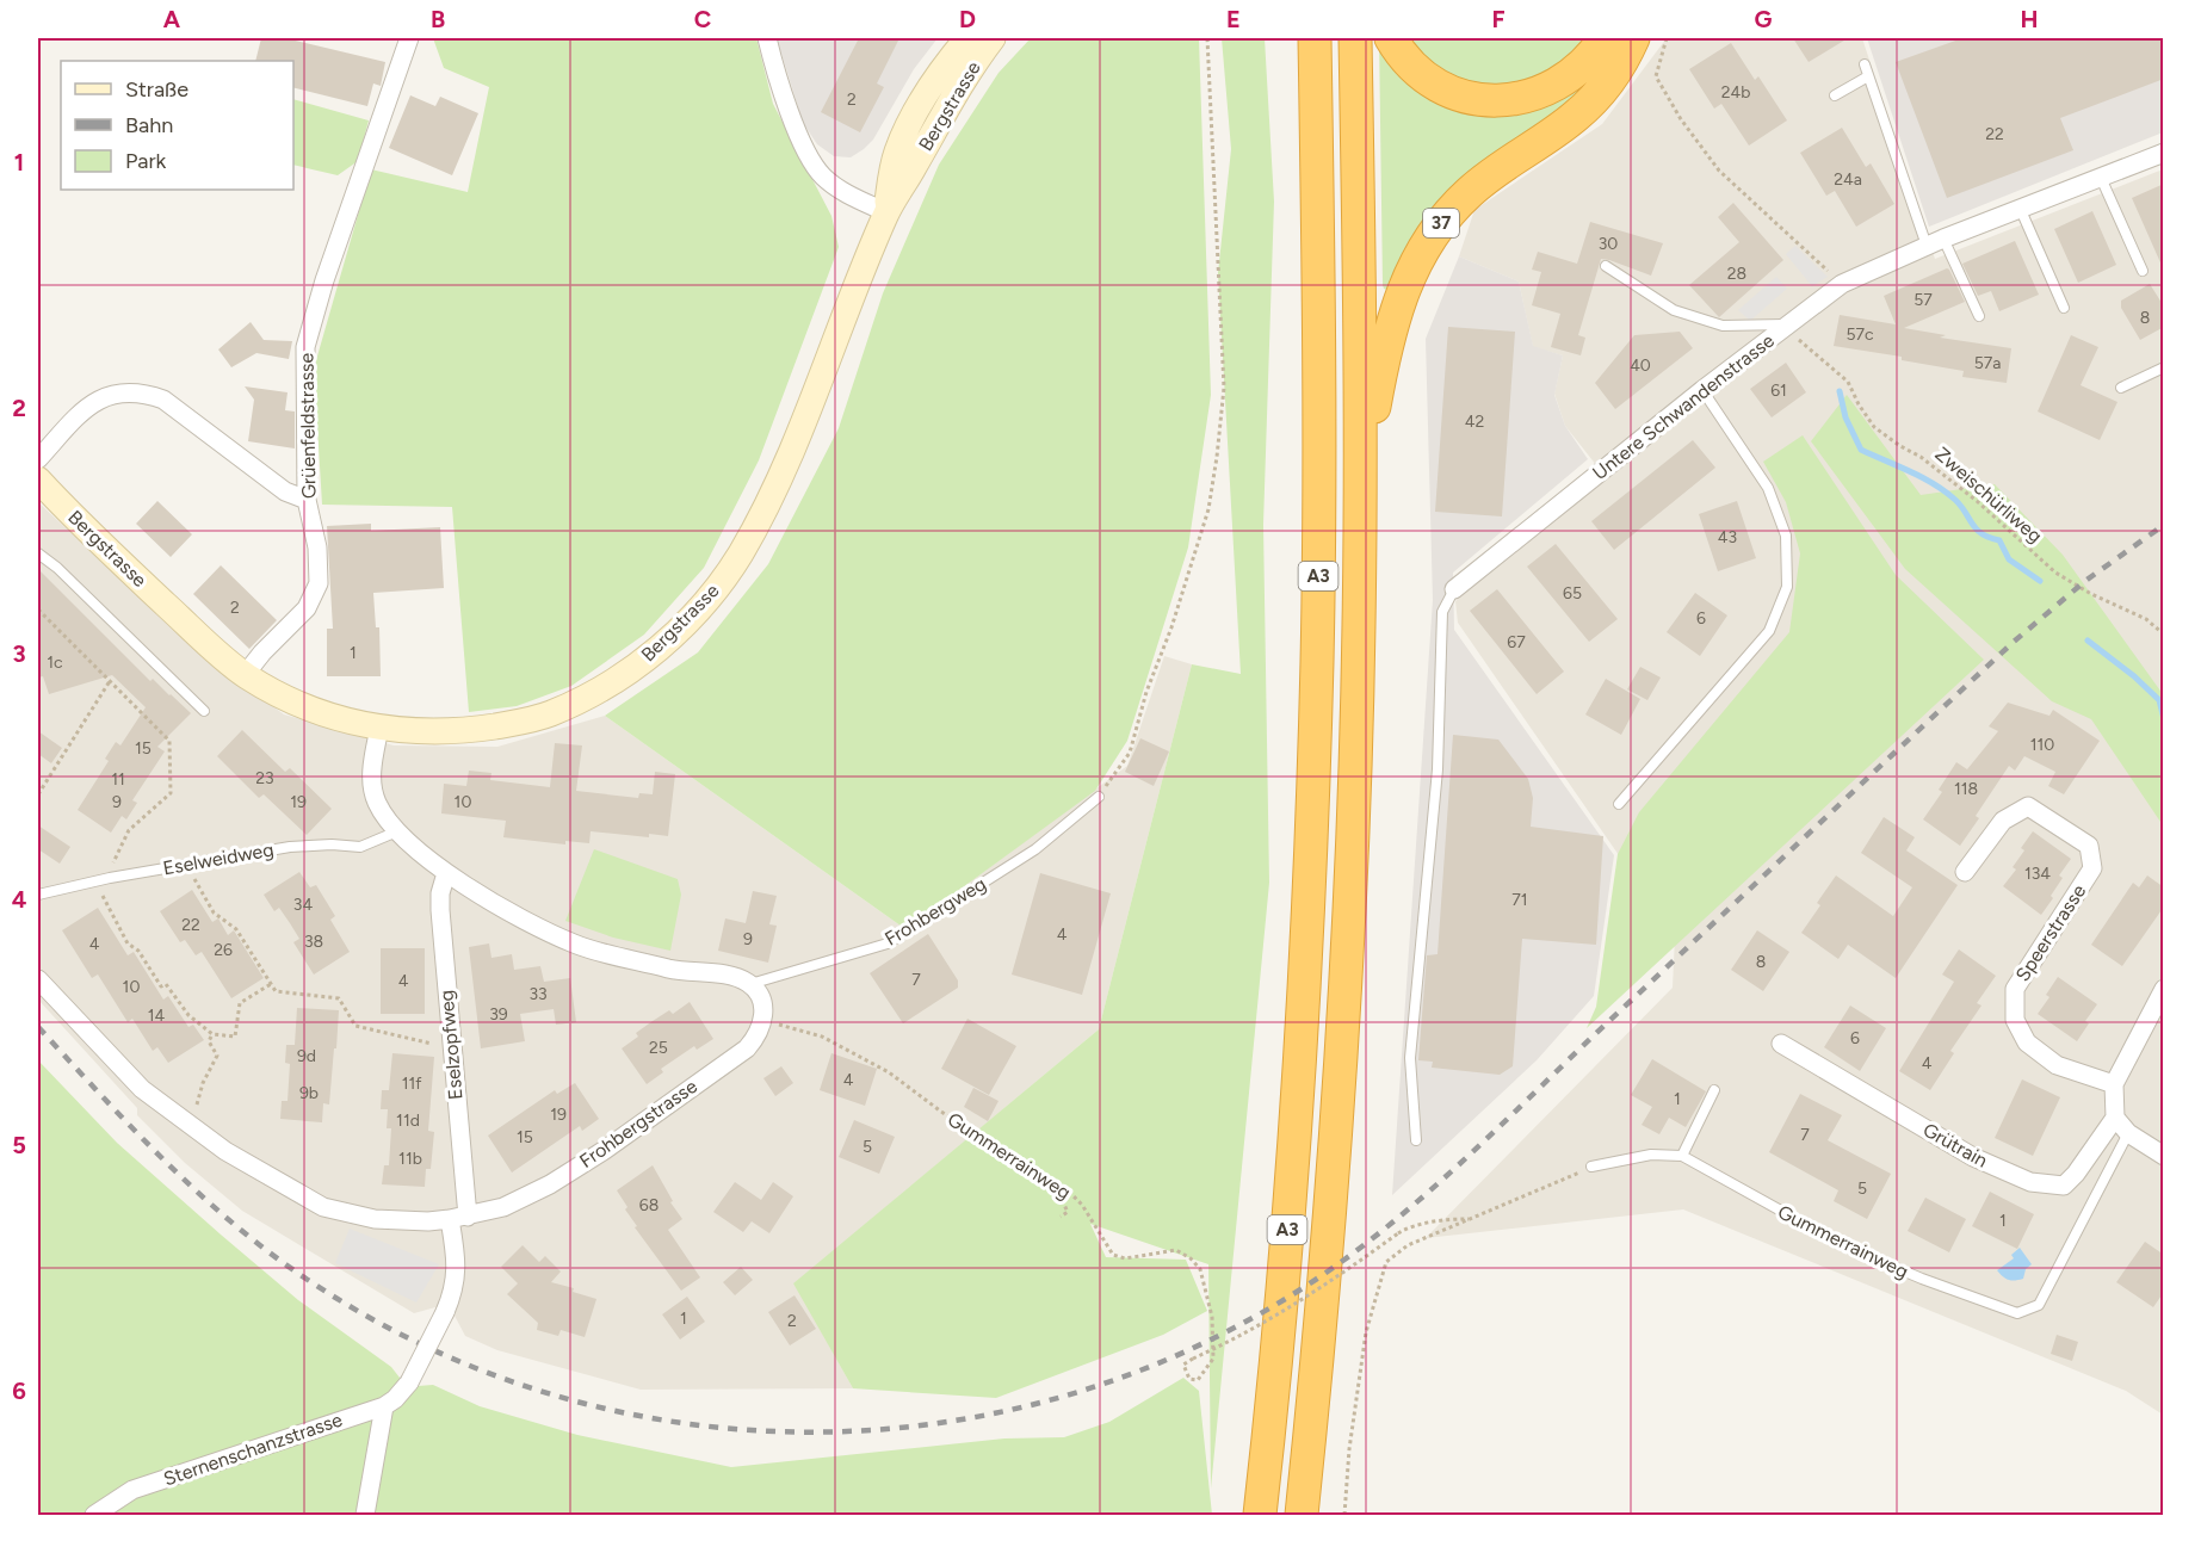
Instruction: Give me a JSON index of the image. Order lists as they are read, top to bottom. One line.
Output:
{"streets":{"highway":["37","A3"],"main road":["Bergstrasse"],"street":["Untere Schwandenstrasse","Grüenfeldstrasse","Speerstrasse","Eselzopfweg","Frohbergstrasse","Grütrain","Sternenschanzstrasse"],"lane":["Eselweidweg","Frohbergweg","Gummerrainweg"],"path":["Zweischürliweg"]},"crossings":[["Bergstrasse","Grüenfeldstrasse"],["37","A3"],["Untere Schwandenstrasse","Zweischürliweg"],["Eselzopfweg","Frohbergstrasse"],["Eselzopfweg","Sternenschanzstrasse"],["Frohbergstrasse","Gummerrainweg"]],"house_numbers":["24b","2","22","24a","30","28","57","8","57c","57a","40","61","42","43","65","2","6","67","1","1c","110","15","23","11","118","9","19","10","134","71","34","22","4","9","38","4","26","8","7","4","10","33","39","14","6","25","9d","4","4","11f","9b","1","19","11d","7","15","5","11b","5","68","1","1","2"],"legend":["Straße","Bahn","Park"],"grid":{"columns":["A","B","C","D","E","F","G","H"],"rows":["1","2","3","4","5","6"]}}
